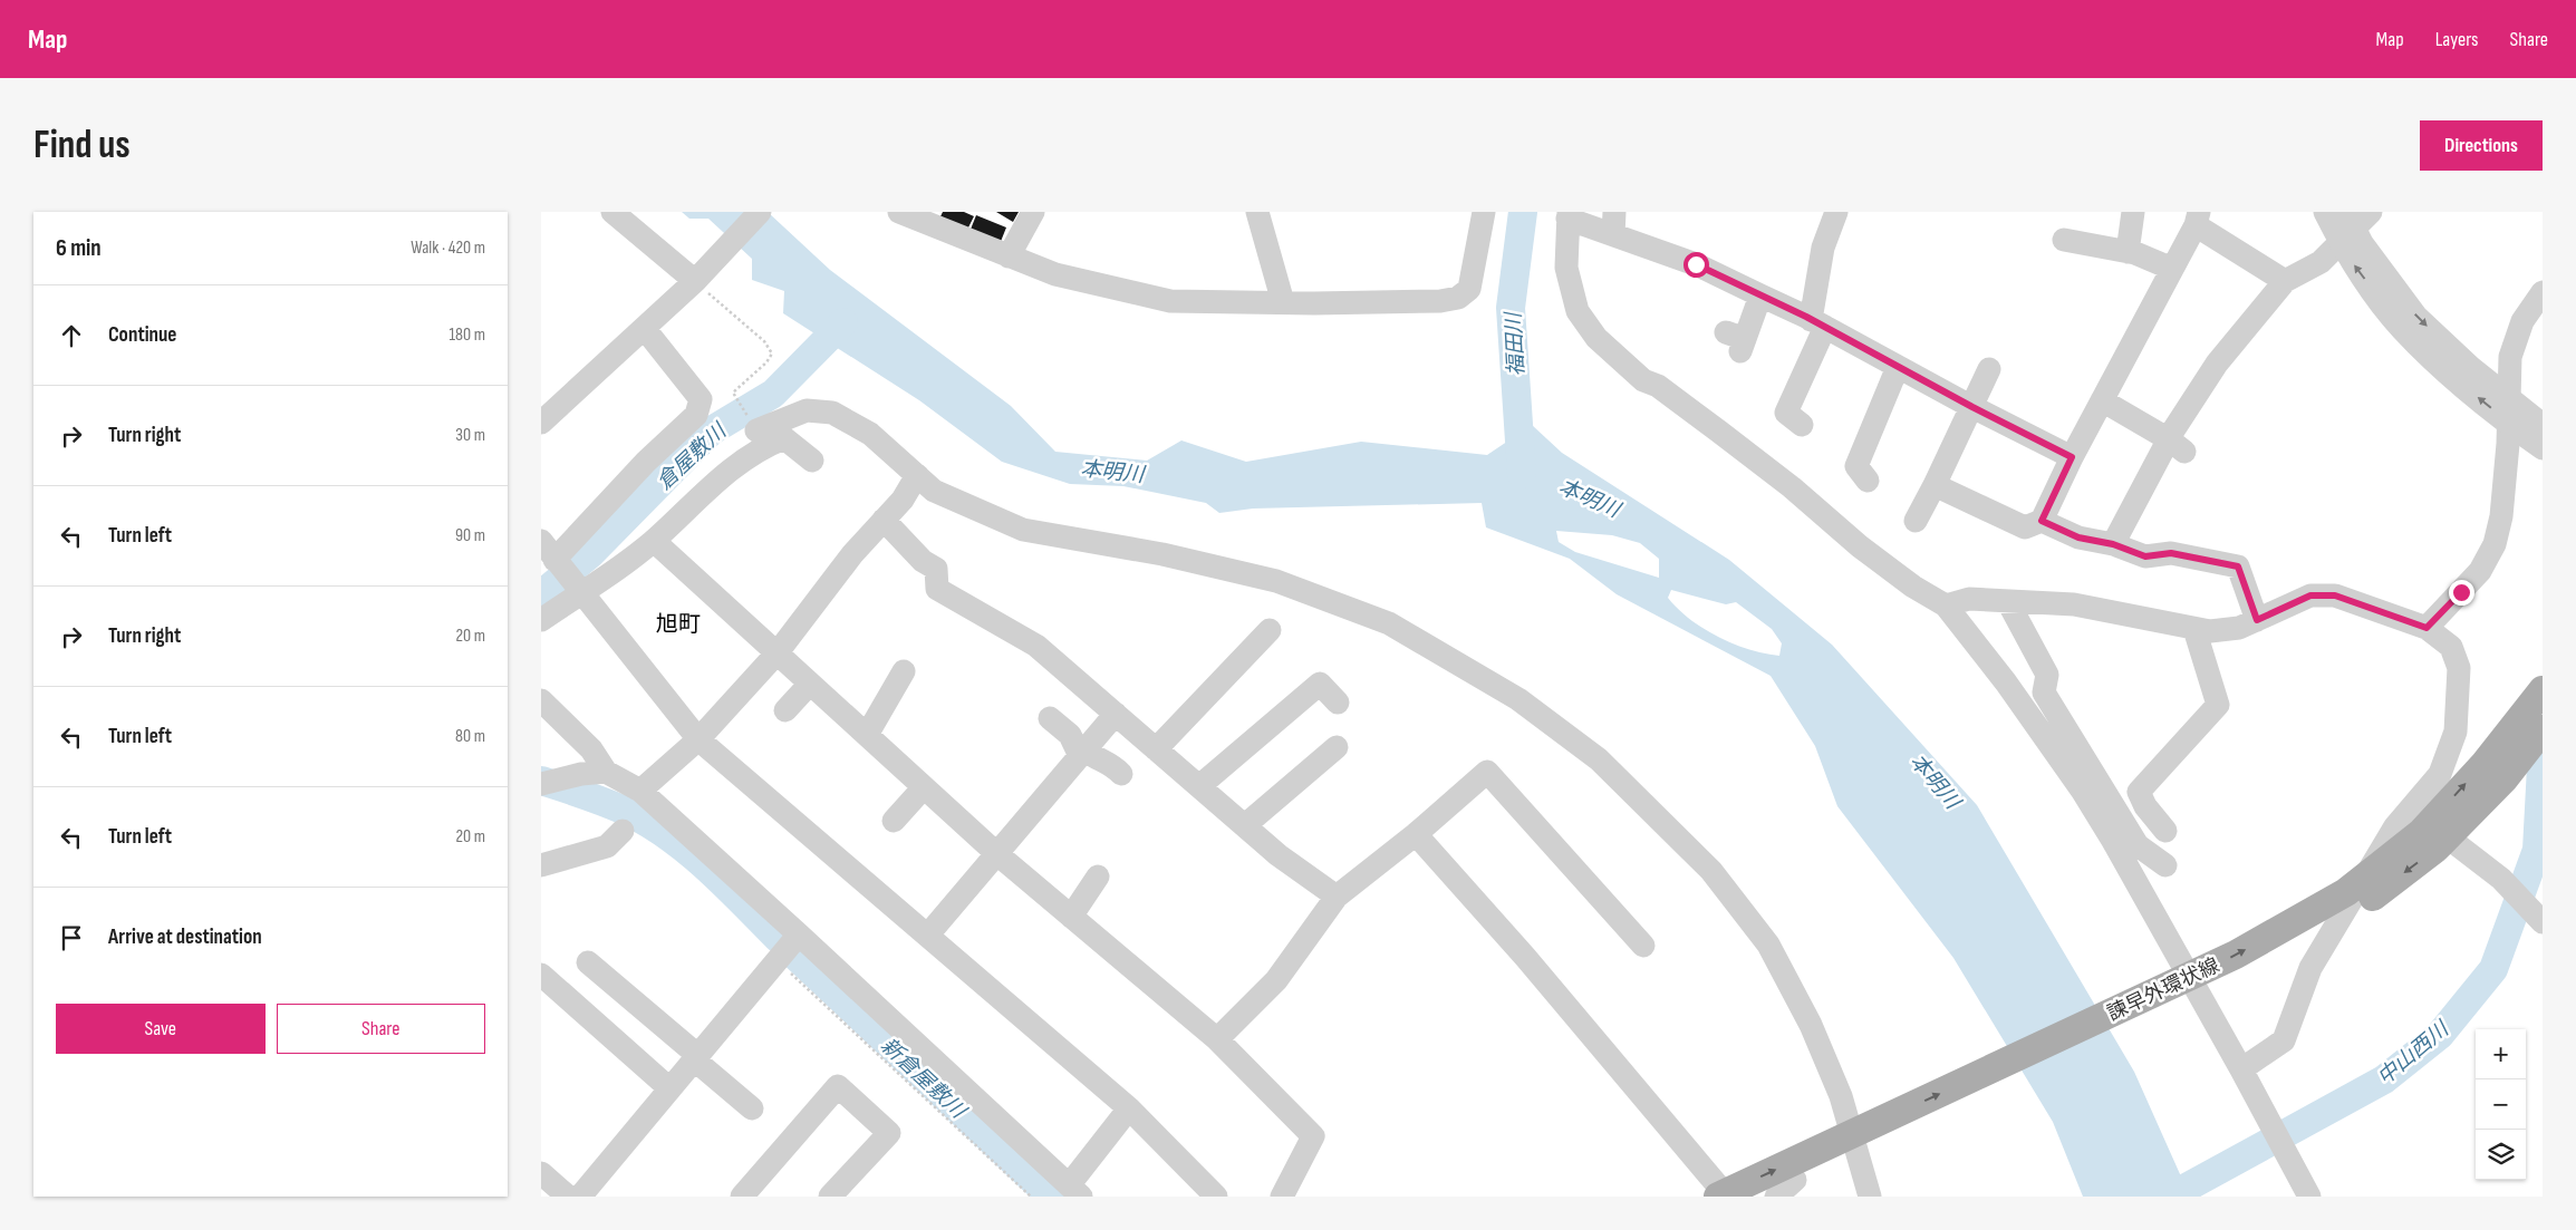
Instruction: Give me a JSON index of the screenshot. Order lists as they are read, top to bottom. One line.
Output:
{"streets":{"main road":["諫早外環状線"]},"districts":["旭町"],"water":["福田川","倉屋敷川","本明川","中山西川","新倉屋敷川"],"page":{"header":"Map","nav":["Map","Layers","Share"],"buttons":["Directions",["Save","Share"]],"title":"Find us","heading":["6 min","Walk · 420 m"],"list":[["Continue","180 m"],["Turn right","30 m"],["Turn left","90 m"],["Turn right","20 m"],["Turn left","80 m"],["Turn left","20 m"],"Arrive at destination"],"map_buttons":["+","−"]}}
